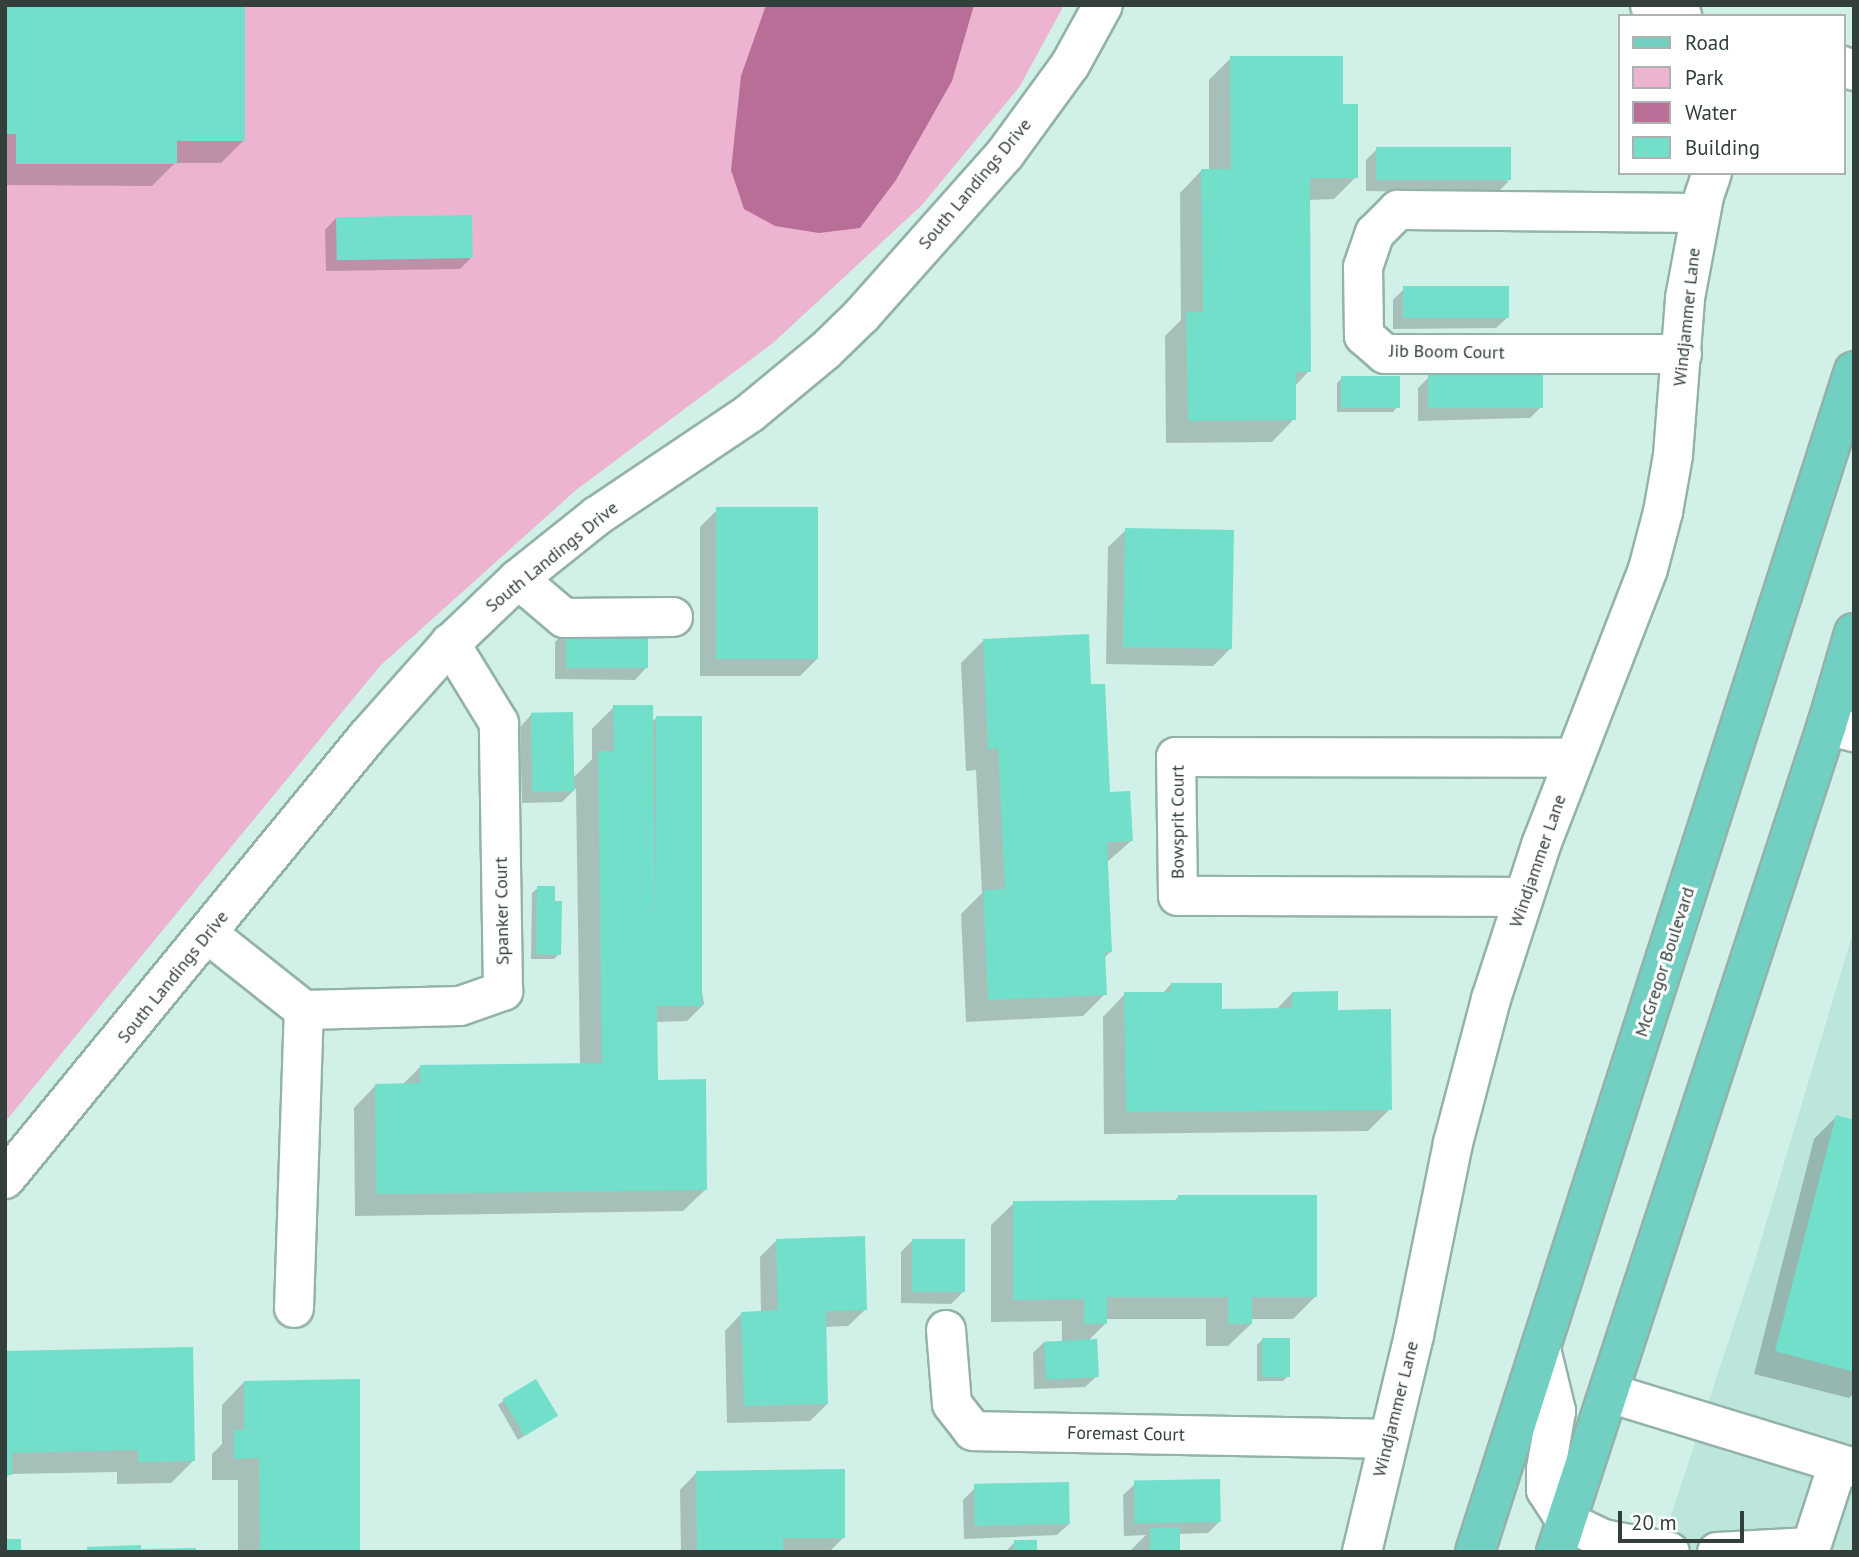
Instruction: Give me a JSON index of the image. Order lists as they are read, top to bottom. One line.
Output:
{"streets":{"main road":["McGregor Boulevard"],"street":["South Landings Drive","Windjammer Lane","Jib Boom Court","Bowsprit Court","Spanker Court","Foremast Court"]},"crossings":[["South Landings Drive","Spanker Court"],["Windjammer Lane","Jib Boom Court"],["Windjammer Lane","Bowsprit Court"],["Windjammer Lane","Foremast Court"]],"legend":["Road","Park","Water","Building"],"scale_bar":"20 m"}
